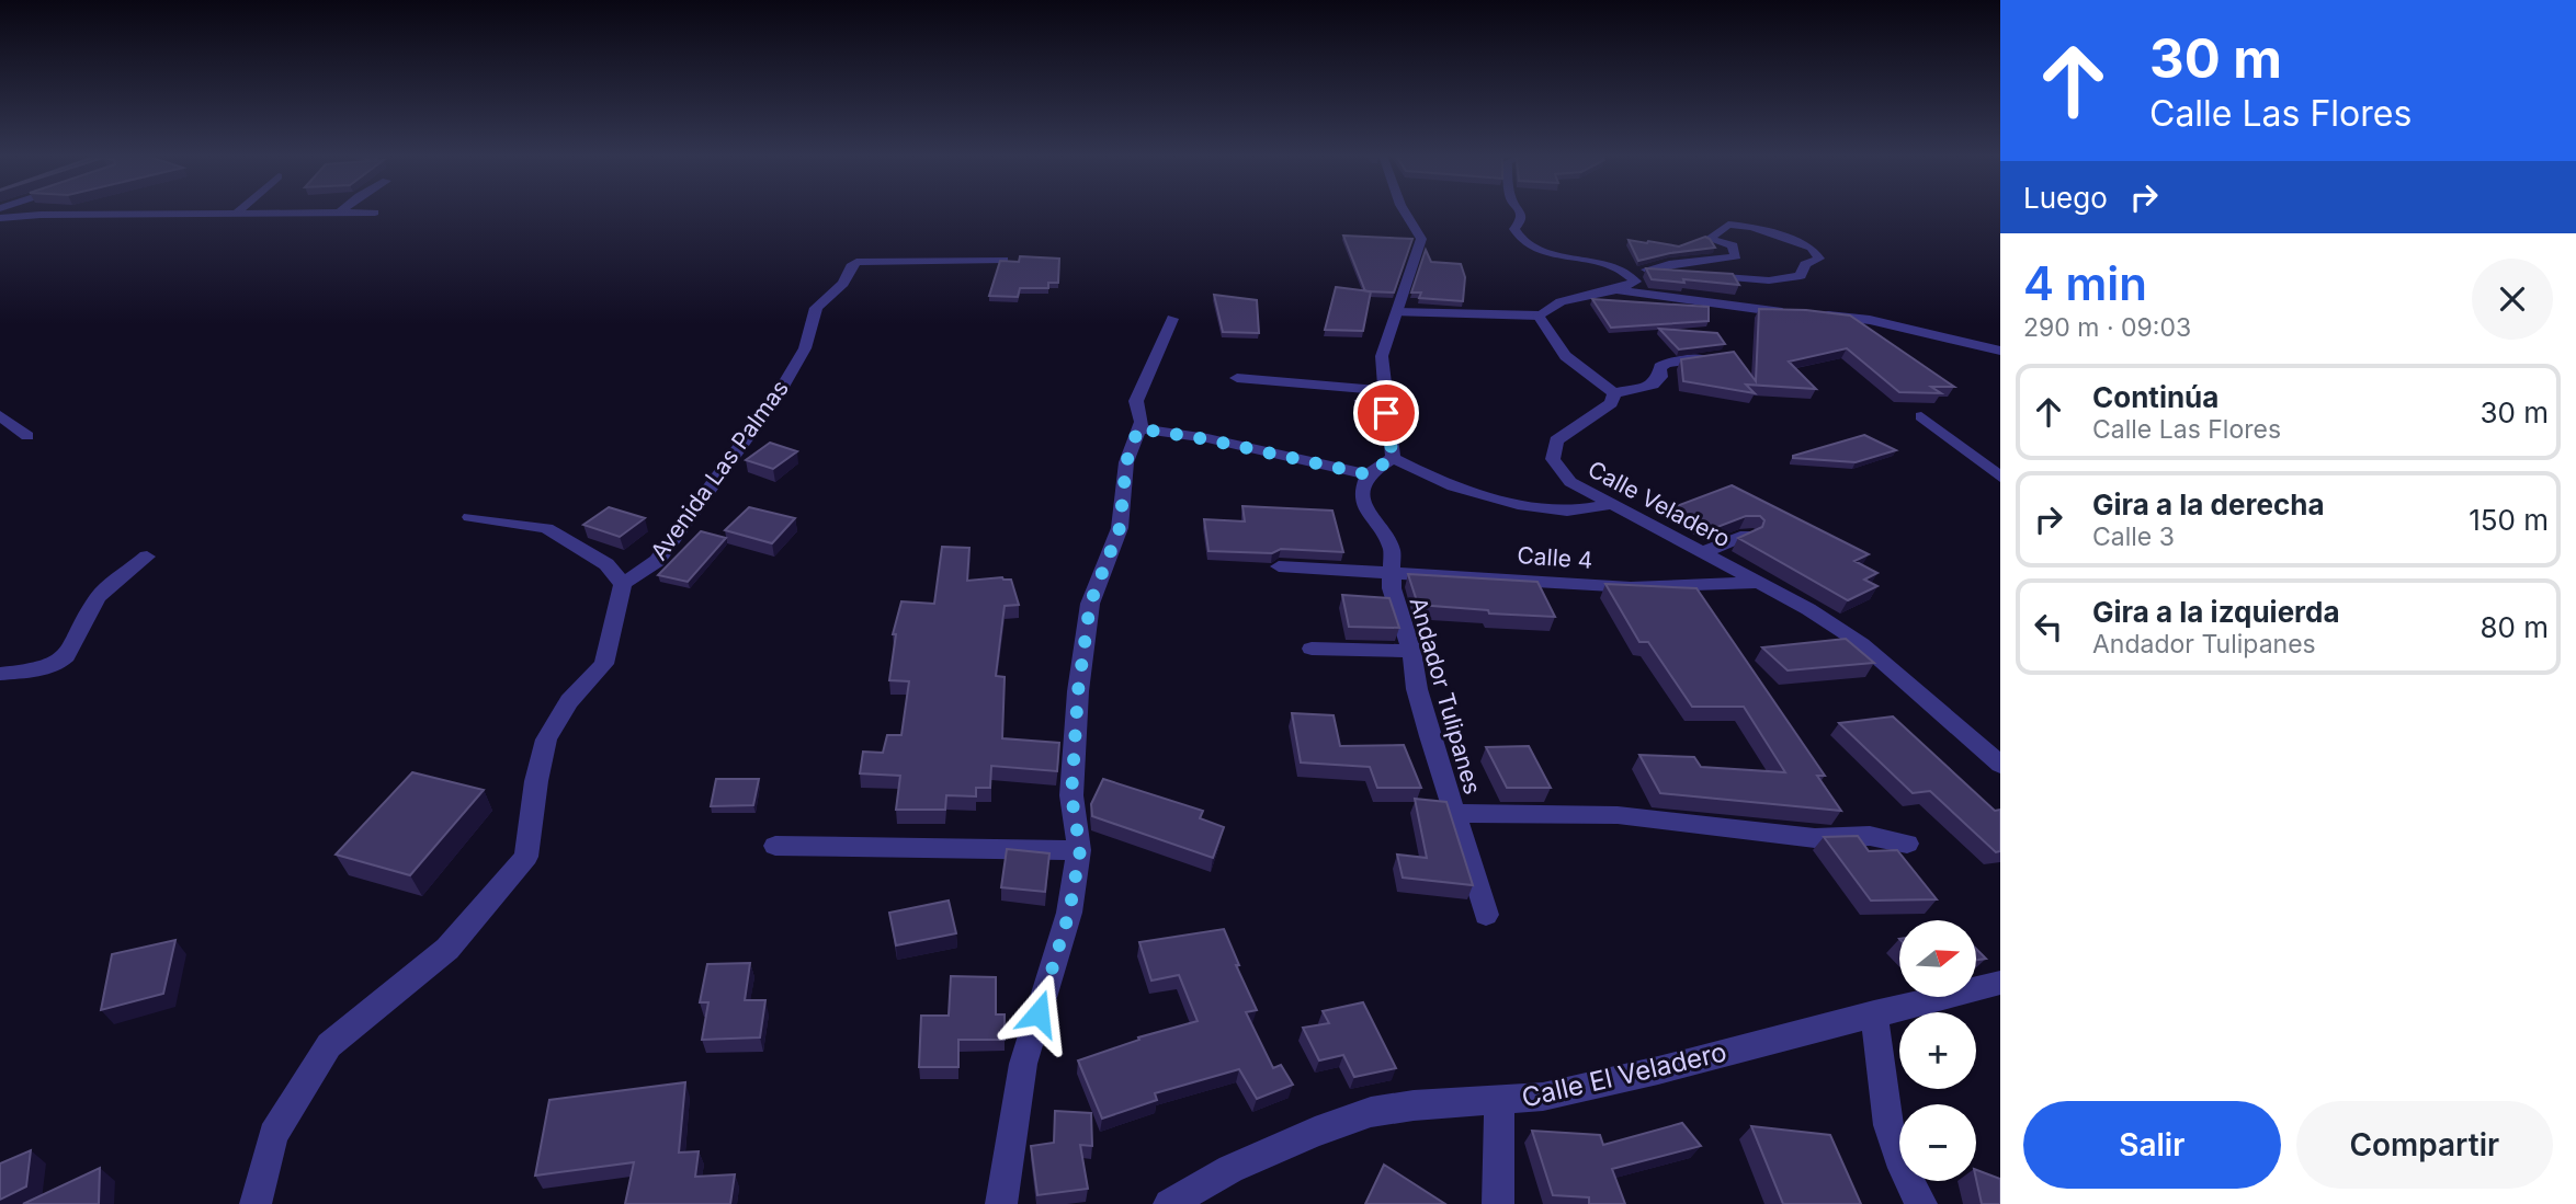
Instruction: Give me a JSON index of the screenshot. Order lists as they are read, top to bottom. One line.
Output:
{"streets":{"street":["Avenida Las Palmas","Calle Veladero","Calle 4","Andador Tulipanes","Calle El Veladero"]},"crossings":[["Calle Veladero","Calle 4"],["Calle 4","Andador Tulipanes"]],"north":"right","page":{"turn":["30 m","Calle Las Flores"],"then":"Luego","heading":["4 min","290 m · 09:03"],"list":[{"name":"Continúa","note":"Calle Las Flores","value":"30 m"},{"name":"Gira a la derecha","note":"Calle 3","value":"150 m"},{"name":"Gira a la izquierda","note":"Andador Tulipanes","value":"80 m"}],"map_buttons":["+","−"],"buttons":["Salir","Compartir"]}}
